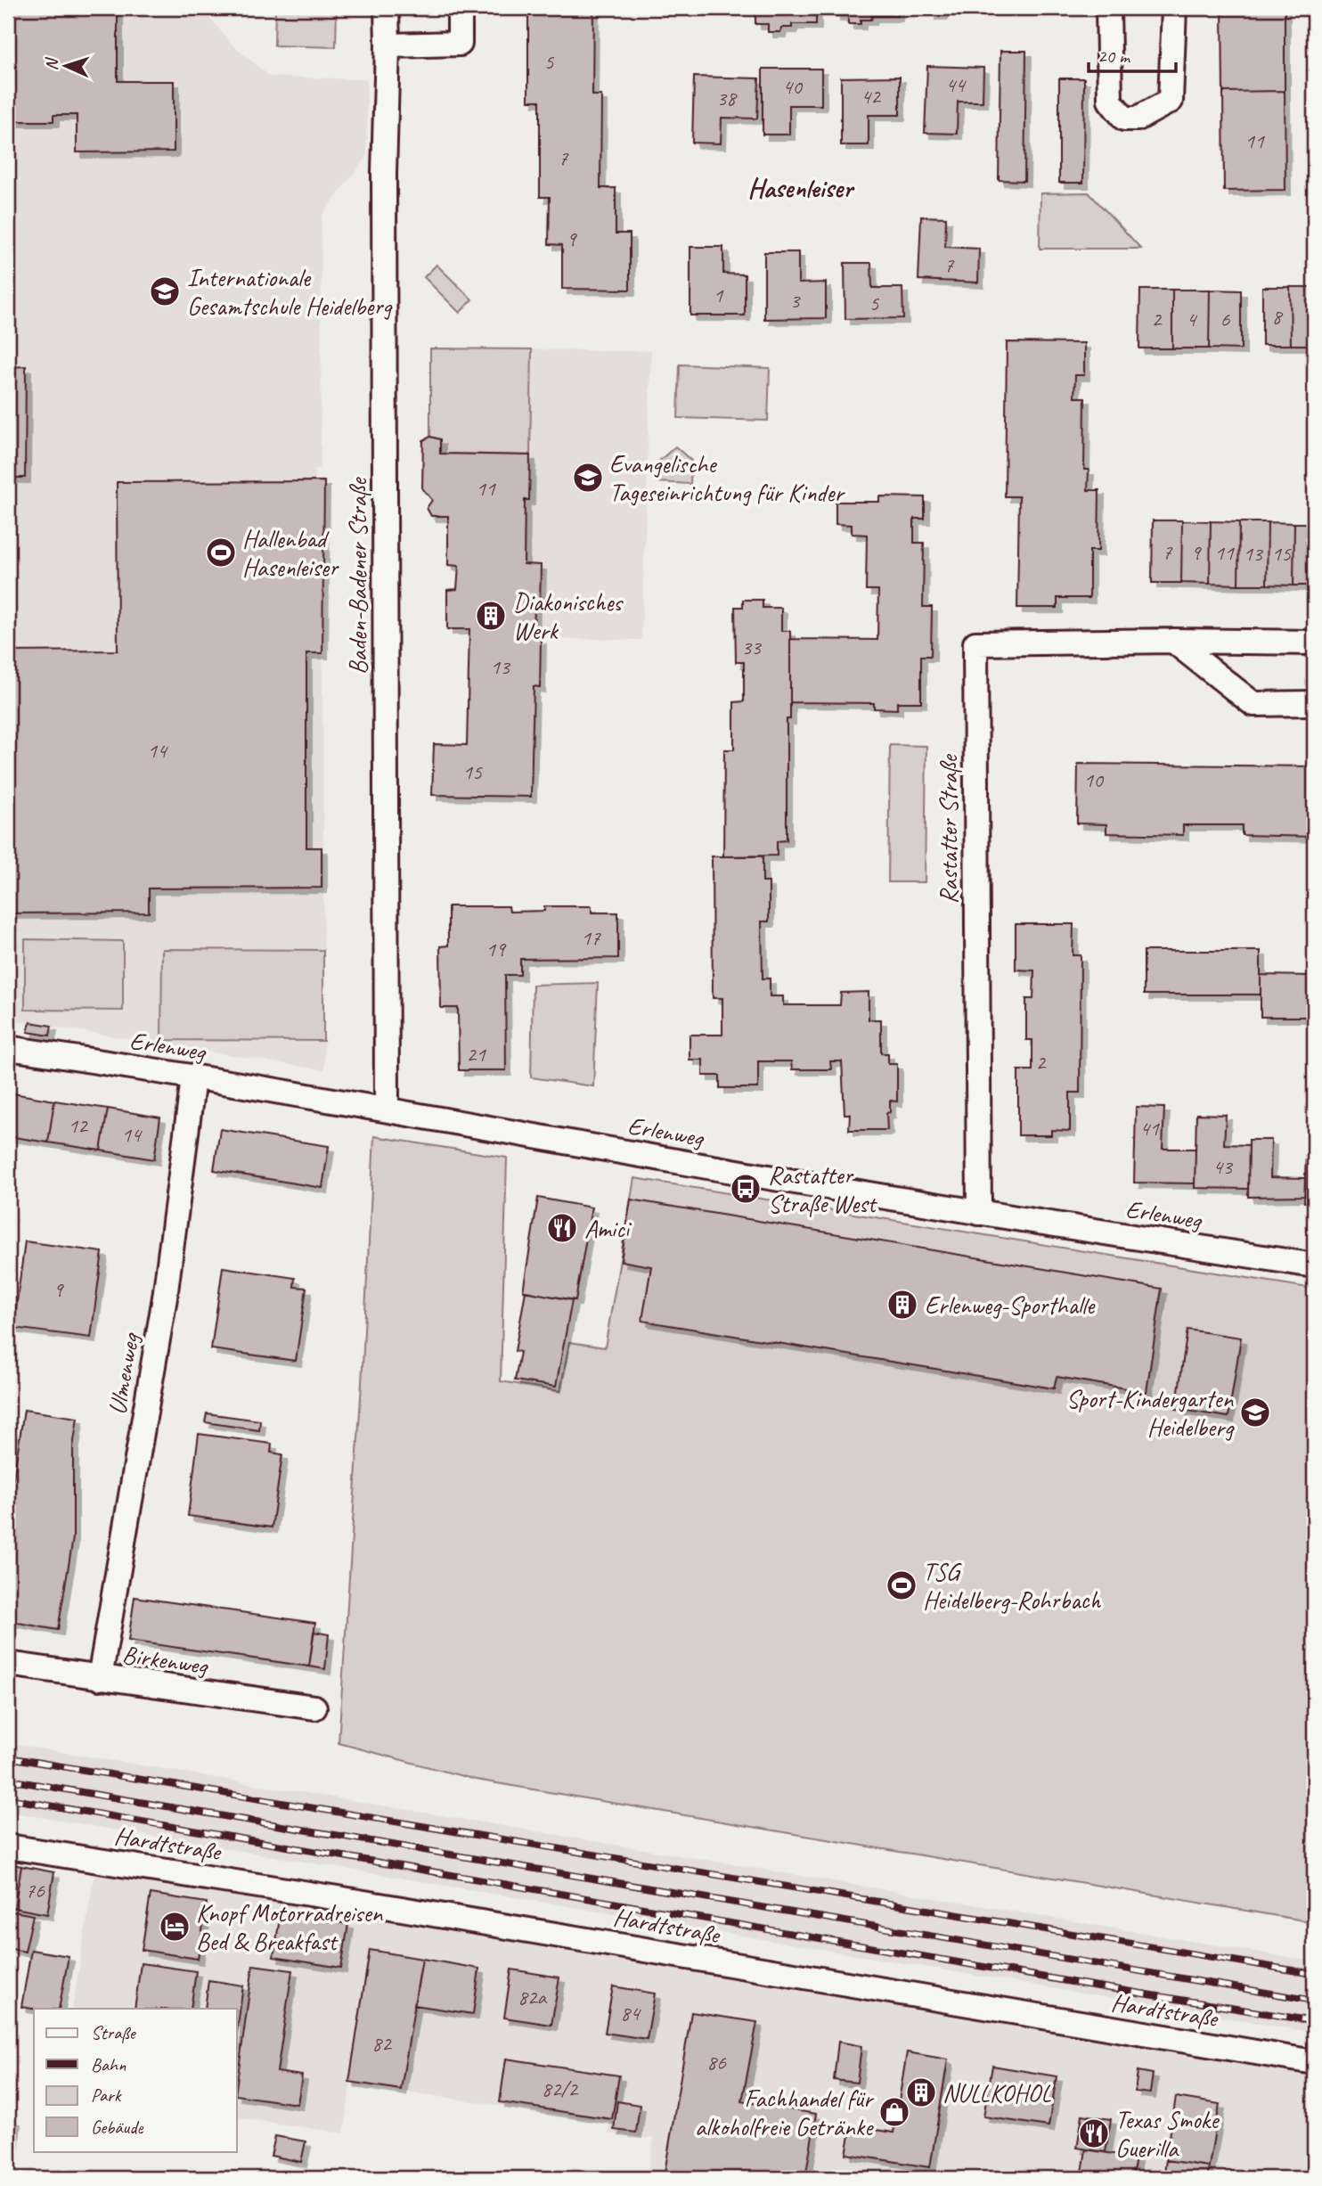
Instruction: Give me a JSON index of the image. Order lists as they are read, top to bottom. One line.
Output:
{"streets":{"street":["Baden-Badener Straße","Rastatter Straße","Erlenweg","Ulmenweg","Birkenweg","Hardtstraße"]},"crossings":[["Baden-Badener Straße","Erlenweg"],["Rastatter Straße","Erlenweg"],["Erlenweg","Ulmenweg"],["Ulmenweg","Birkenweg"]],"districts":["Hasenleiser"],"places":{"school or university":["Internationale Gesamtschule Heidelberg","Evangelische Tageseinrichtung für Kinder","Sport-Kindergarten Heidelberg"],"sports":["Hallenbad Hasenleiser","TSG Heidelberg-Rohrbach"],"building":["Diakonisches Werk","Erlenweg-Sporthalle","NULLKOHOL"],"bus stop":["Rastatter Straße West"],"restaurant":["Amici","Texas Smoke Guerilla"],"hotel":["Knopf Motorradreisen Bed & Breakfast"],"shop":["Fachhandel für alkoholfreie Getränke"]},"house_numbers":["5","44","40","42","38","11","7","9","7","1","3","5","8","2","4","6","11","7","9","11","13","15","33","13","14","15","10","17","19","21","2","12","41","14","43","9","76","82a","84","82","86","82/2"],"legend":["Straße","Bahn","Park","Gebäude"],"scale_bar":"20 m","north":"left"}
